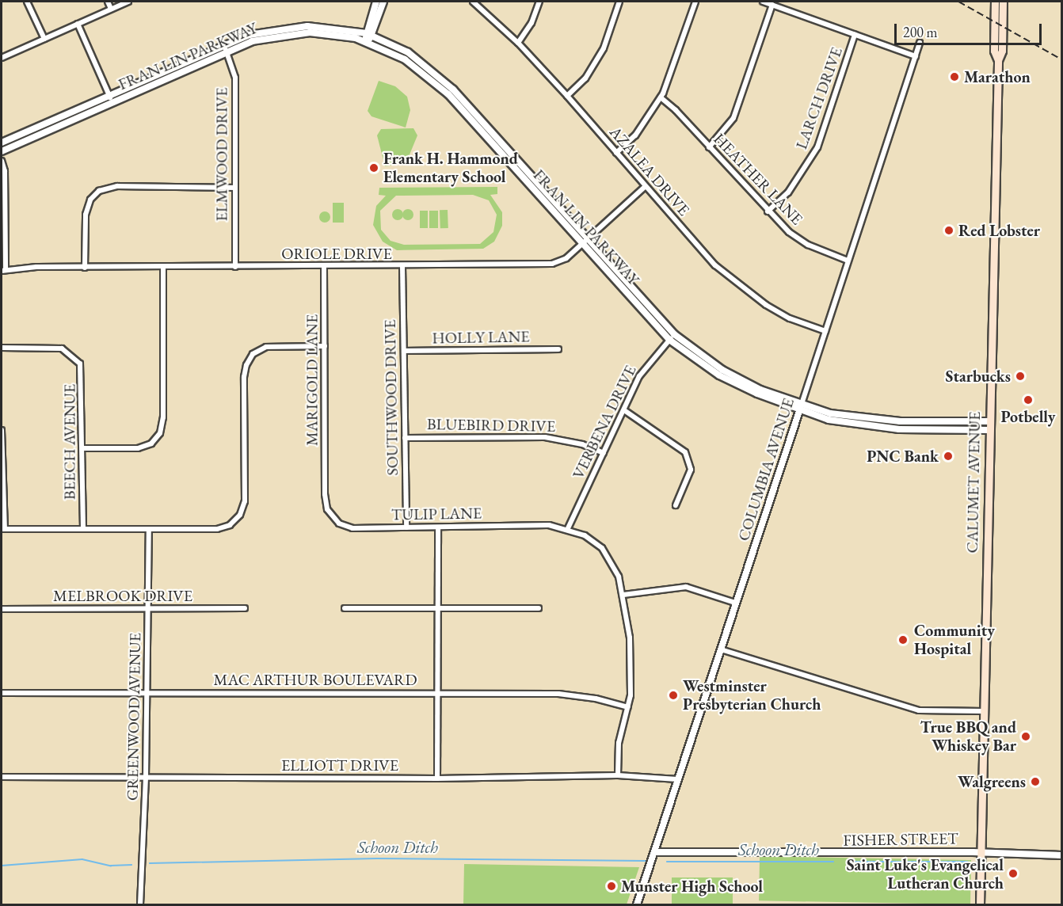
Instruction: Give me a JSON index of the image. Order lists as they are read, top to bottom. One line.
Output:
{"streets":{"main road":["CALUMET AVENUE"],"street":["FRAN LIN PARKWAY","LARCH DRIVE","ELMWOOD DRIVE","AZALEA DRIVE","HEATHER LANE","ORIOLE DRIVE","HOLLY LANE","MARIGOLD LANE","SOUTHWOOD DRIVE","VERBENA DRIVE","BLUEBIRD DRIVE","BEECH AVENUE","COLUMBIA AVENUE","TULIP LANE","MELBROOK DRIVE","MAC ARTHUR BOULEVARD","GREENWOOD AVENUE","ELLIOTT DRIVE","FISHER STREET"]},"crossings":[["FRAN LIN PARKWAY","ELMWOOD DRIVE"],["FRAN LIN PARKWAY","ORIOLE DRIVE"],["FRAN LIN PARKWAY","VERBENA DRIVE"],["FRAN LIN PARKWAY","COLUMBIA AVENUE"],["FRAN LIN PARKWAY","CALUMET AVENUE"],["LARCH DRIVE","HEATHER LANE"],["ELMWOOD DRIVE","ORIOLE DRIVE"],["AZALEA DRIVE","ORIOLE DRIVE"],["AZALEA DRIVE","COLUMBIA AVENUE"],["HEATHER LANE","COLUMBIA AVENUE"],["ORIOLE DRIVE","MARIGOLD LANE"],["ORIOLE DRIVE","SOUTHWOOD DRIVE"],["HOLLY LANE","SOUTHWOOD DRIVE"],["MARIGOLD LANE","TULIP LANE"],["SOUTHWOOD DRIVE","BLUEBIRD DRIVE"],["SOUTHWOOD DRIVE","TULIP LANE"],["VERBENA DRIVE","BLUEBIRD DRIVE"],["VERBENA DRIVE","TULIP LANE"],["COLUMBIA AVENUE","ELLIOTT DRIVE"],["COLUMBIA AVENUE","FISHER STREET"],["CALUMET AVENUE","FISHER STREET"],["TULIP LANE","MAC ARTHUR BOULEVARD"],["TULIP LANE","ELLIOTT DRIVE"],["MELBROOK DRIVE","GREENWOOD AVENUE"],["MAC ARTHUR BOULEVARD","GREENWOOD AVENUE"],["GREENWOOD AVENUE","ELLIOTT DRIVE"]],"water":["Schoon Ditch"],"places":["Marathon","Frank H. Hammond Elementary School","Red Lobster","Starbucks","Potbelly","PNC Bank","Community Hospital","Westminster Presbyterian Church","True BBQ and Whiskey Bar","Walgreens","Saint Luke's Evangelical Lutheran Church","Munster High School"],"scale_bar":"200 m"}
